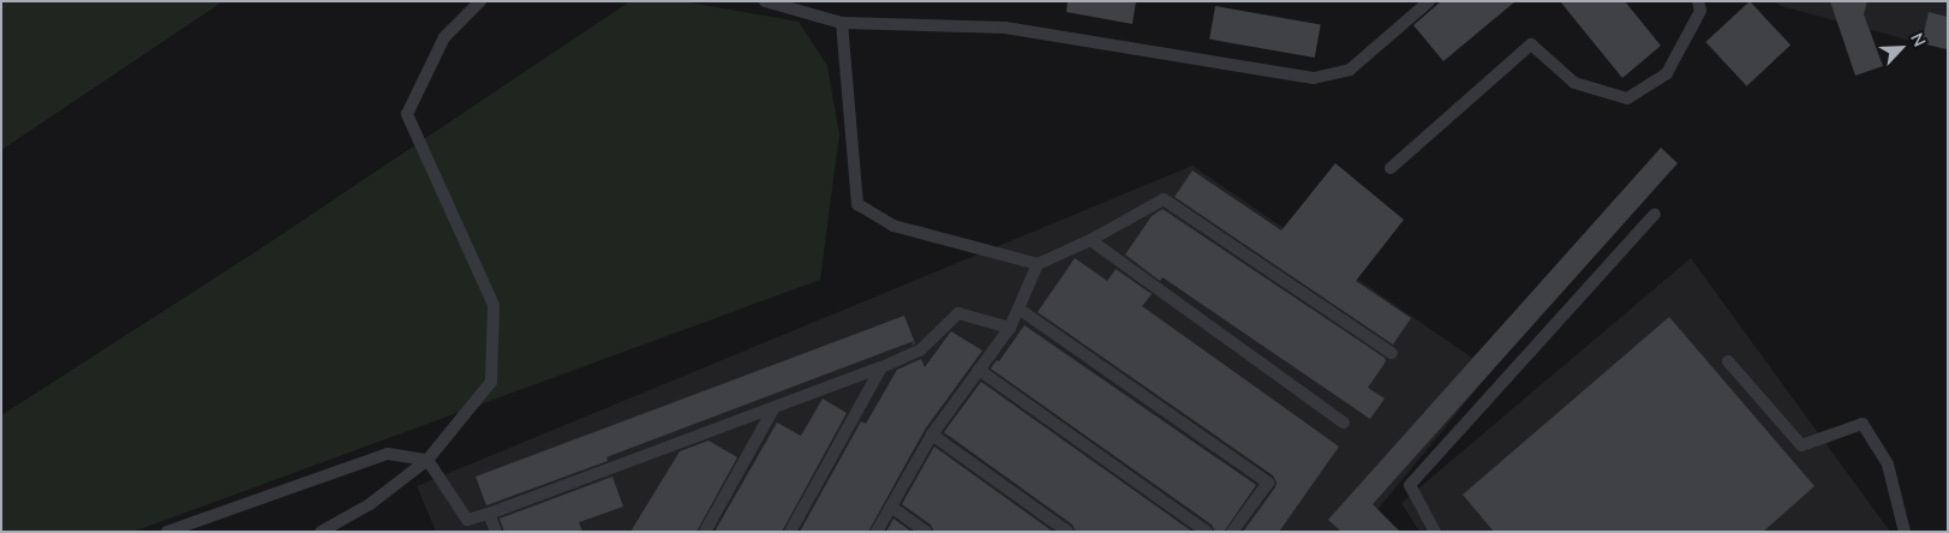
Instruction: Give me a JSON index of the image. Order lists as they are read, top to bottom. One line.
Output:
{"north":"top right"}
